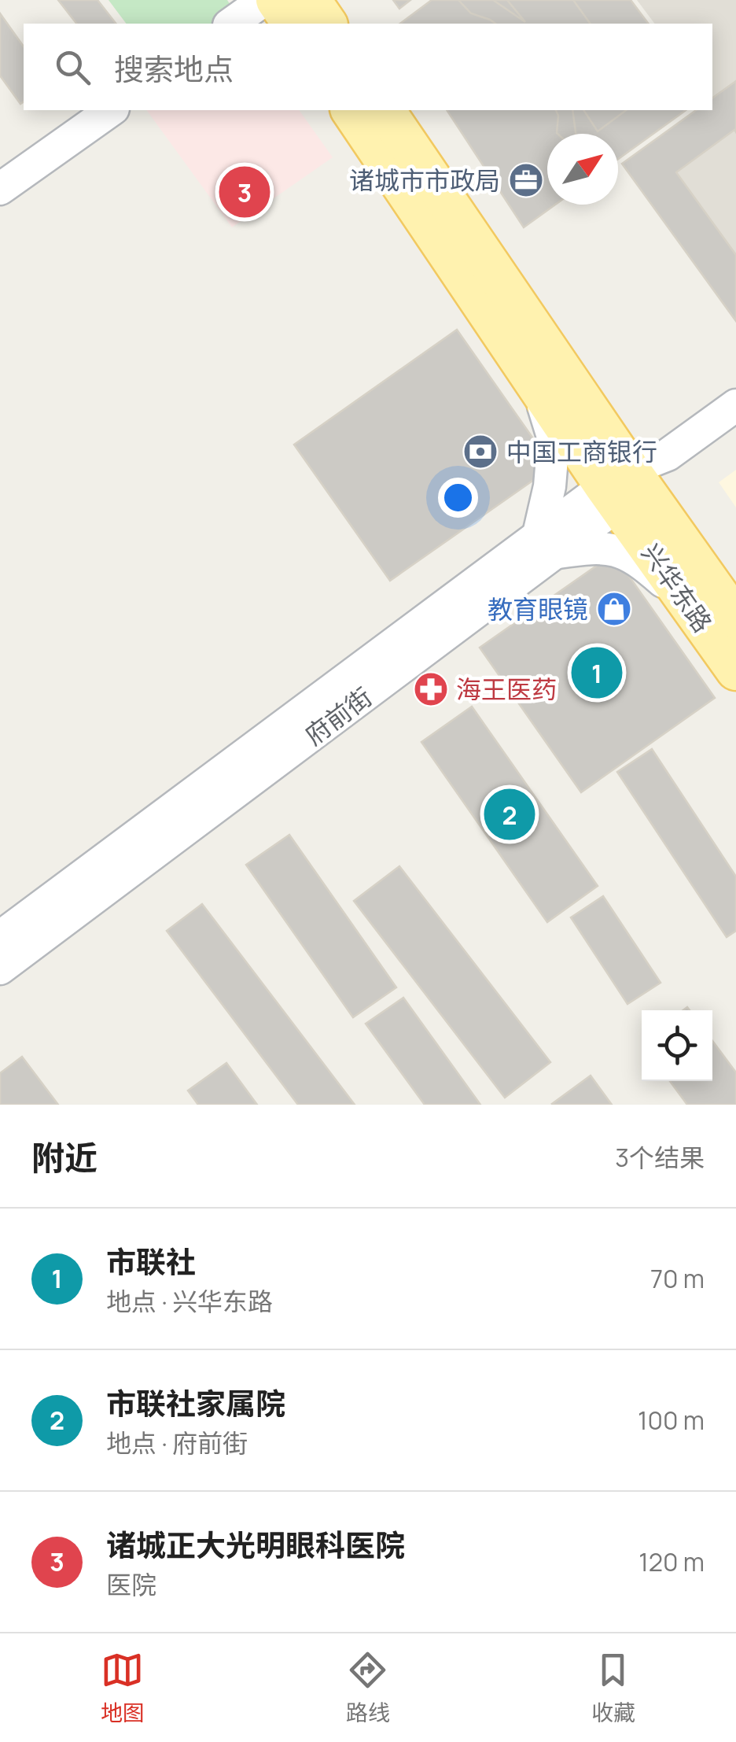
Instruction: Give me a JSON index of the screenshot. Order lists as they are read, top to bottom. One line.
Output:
{"streets":{"main road":["兴华东路"],"street":["府前街"]},"crossings":[["兴华东路","府前街"]],"places":{"office":["诸城市市政局"],"bank":["中国工商银行"],"shop":["教育眼镜"],"pharmacy":["海王医药"]},"north":"top right","page":{"search":"搜索地点","pins":["3","1","2"],"heading":["附近","3个结果"],"list":[{"mark":"1","name":"市联社","note":"地点 · 兴华东路","value":"70 m"},{"mark":"2","name":"市联社家属院","note":"地点 · 府前街","value":"100 m"},{"mark":"3","name":"诸城正大光明眼科医院","note":"医院","value":"120 m"}],"nav":["地图","路线","收藏"]}}
